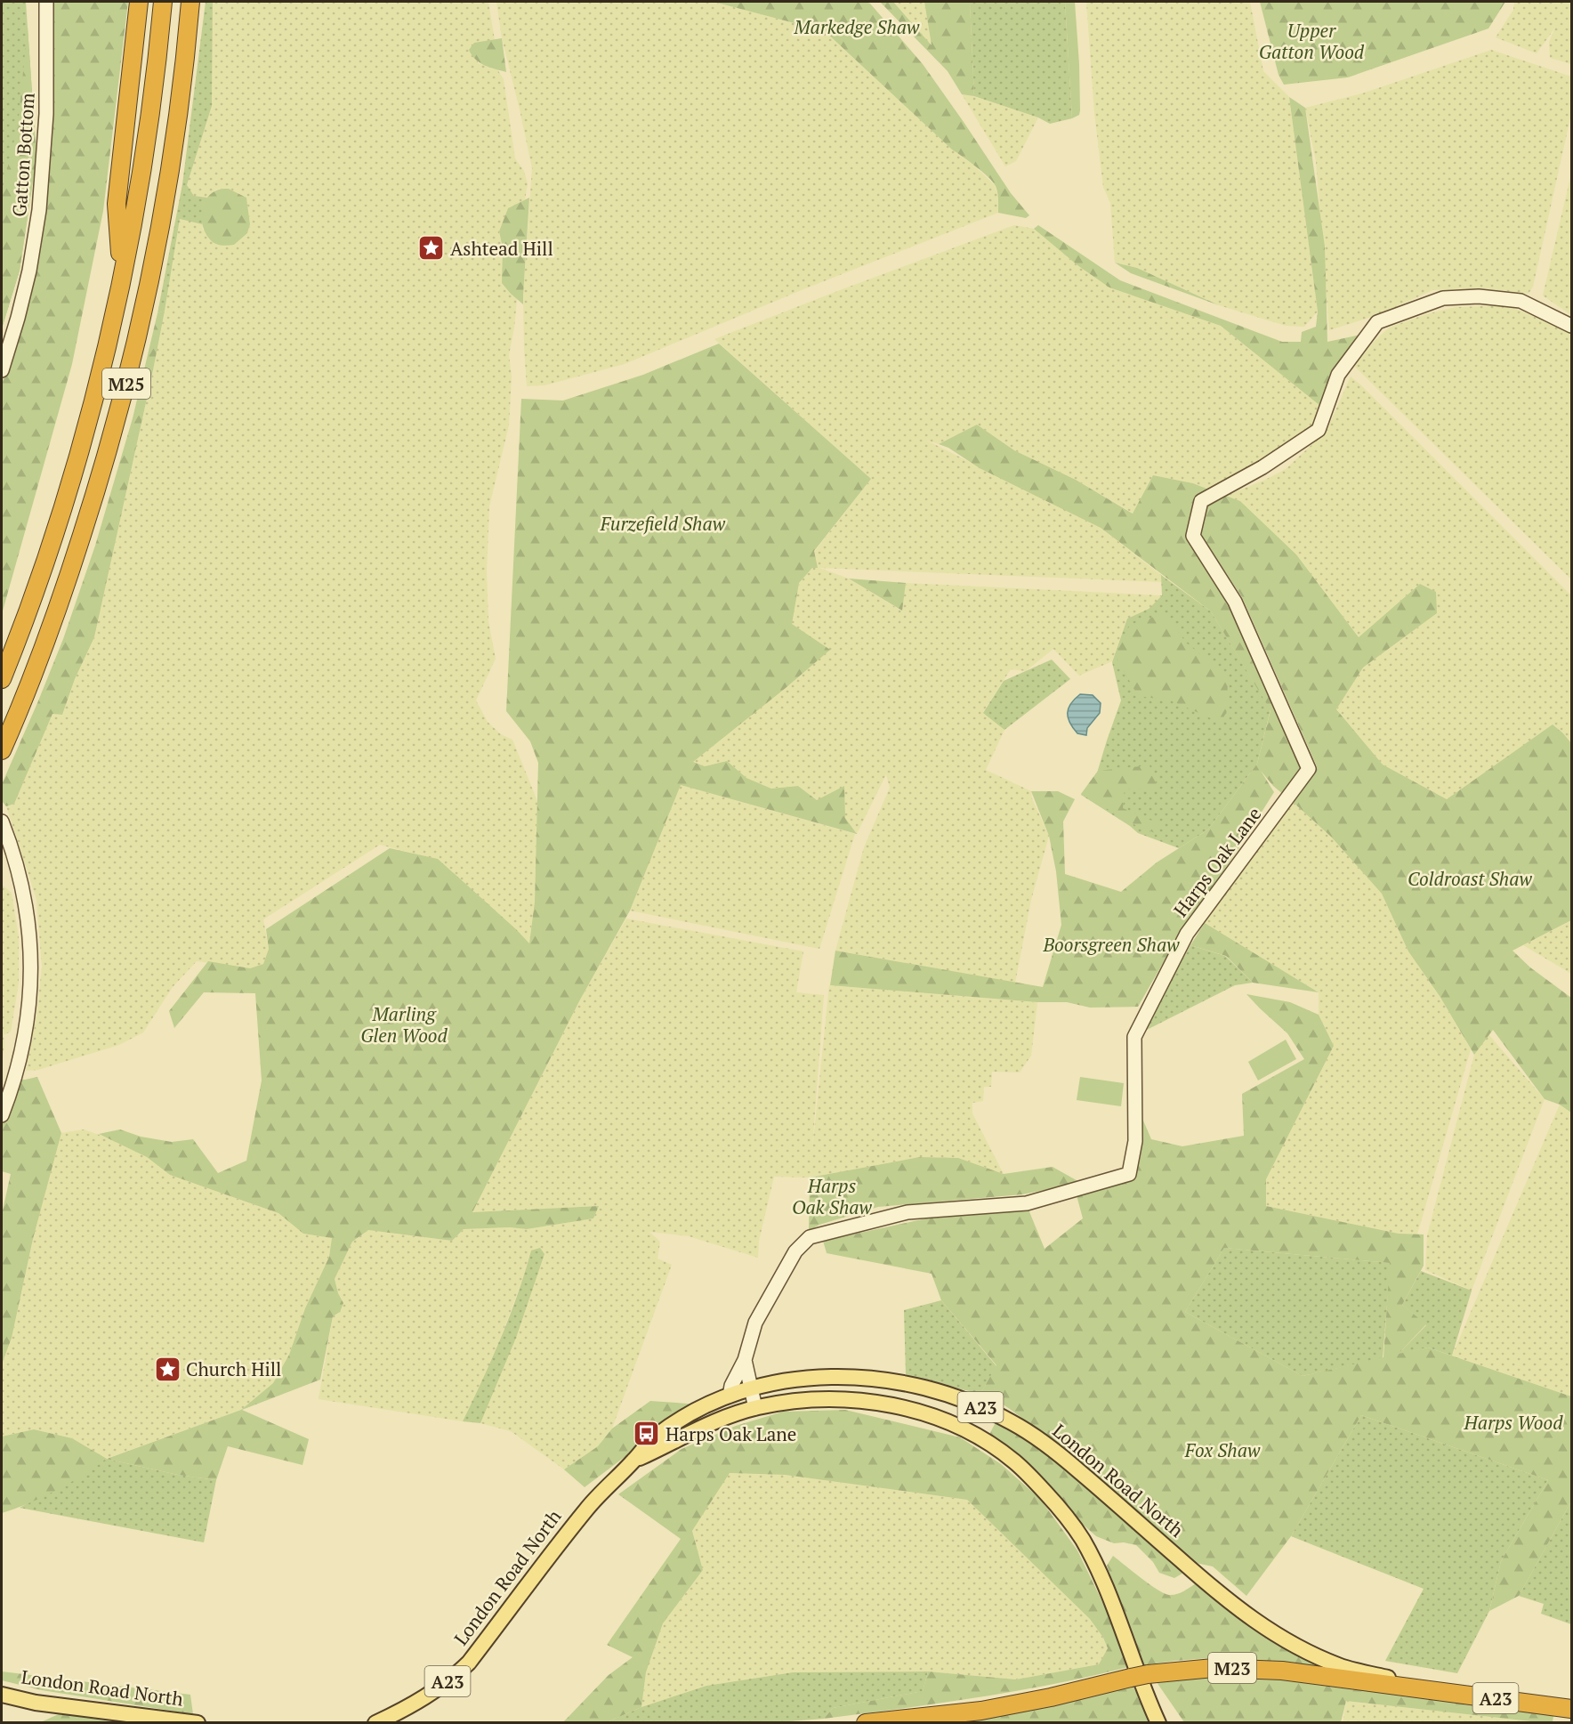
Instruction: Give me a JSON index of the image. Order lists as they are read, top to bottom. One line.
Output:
{"streets":{"highway":["M25","A23","London Road North","M23"],"street":["Gatton Bottom","Harps Oak Lane"]},"crossings":[["Harps Oak Lane","London Road North"],["London Road North","M23"]],"parks":["Markedge Shaw","Upper Gatton Wood","Furzefield Shaw","Coldroast Shaw","Boorsgreen Shaw","Marling Glen Wood","Harps Oak Shaw","Harps Wood","Fox Shaw"],"places":{"place":["Ashtead Hill","Church Hill"],"bus stop":["Harps Oak Lane"]}}
